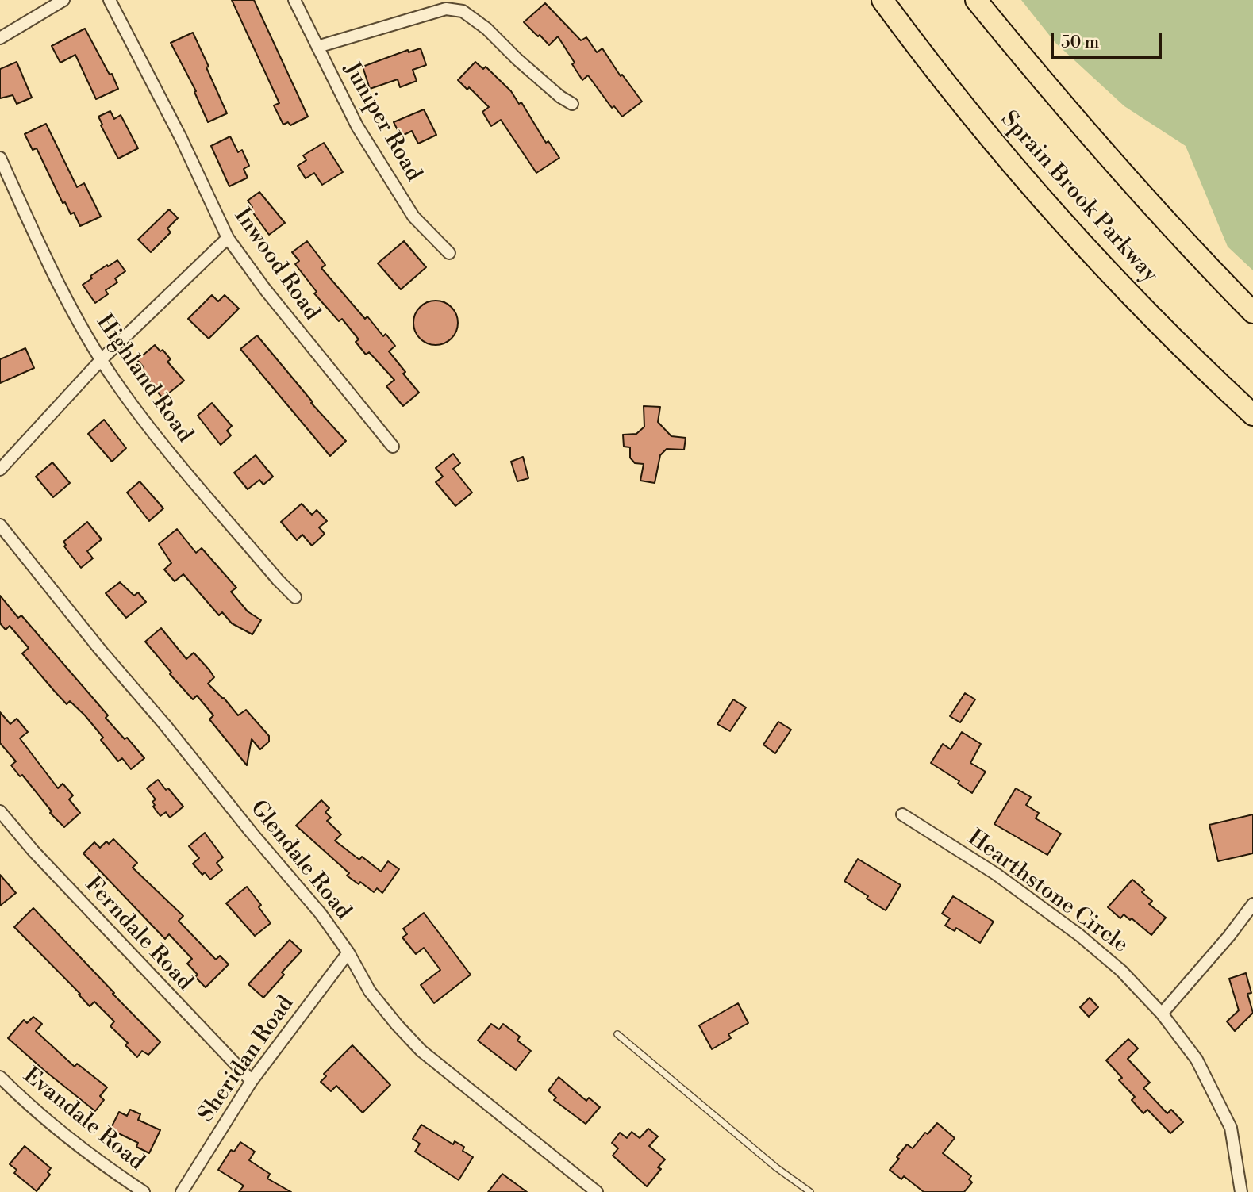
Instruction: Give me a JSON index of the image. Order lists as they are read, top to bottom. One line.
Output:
{"streets":{"highway":["Sprain Brook Parkway"],"street":["Juniper Road","Inwood Road","Highland Road","Glendale Road","Hearthstone Circle","Ferndale Road","Sheridan Road","Evandale Road"]},"crossings":[["Glendale Road","Sheridan Road"],["Ferndale Road","Sheridan Road"]],"scale_bar":"50 m"}
